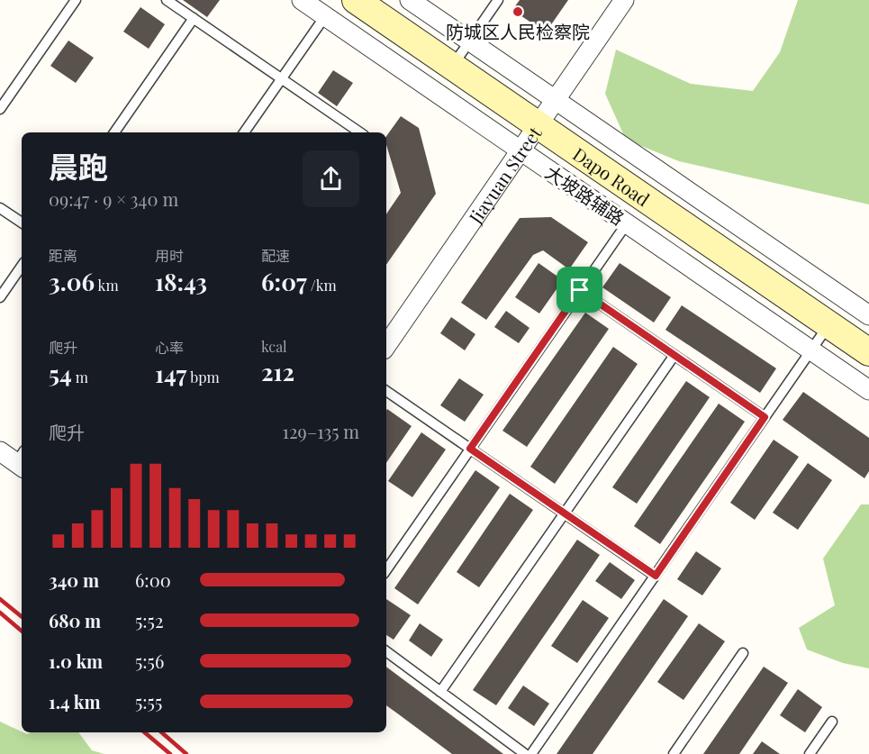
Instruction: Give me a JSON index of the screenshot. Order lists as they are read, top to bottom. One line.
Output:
{"streets":{"main road":["Dapo Road"],"street":["Jiayuan Street","大坡路辅路"]},"crossings":[["Jiayuan Street","Dapo Road"],["Jiayuan Street","大坡路辅路"]],"places":["防城区人民检察院"],"page":{"heading":["晨跑","09:47 · 9 × 340 m"],"stats":[["距离","3.06 km"],["用时","18:43"],["配速","6:07 /km"],["爬升","54 m"],["心率","147 bpm"],["kcal","212"]],"chart":["爬升","129–135 m"],"list":[{"name":"340 m","note":"6:00"},{"name":"680 m","note":"5:52"},{"name":"1.0 km","note":"5:56"},{"name":"1.4 km","note":"5:55"}]}}
